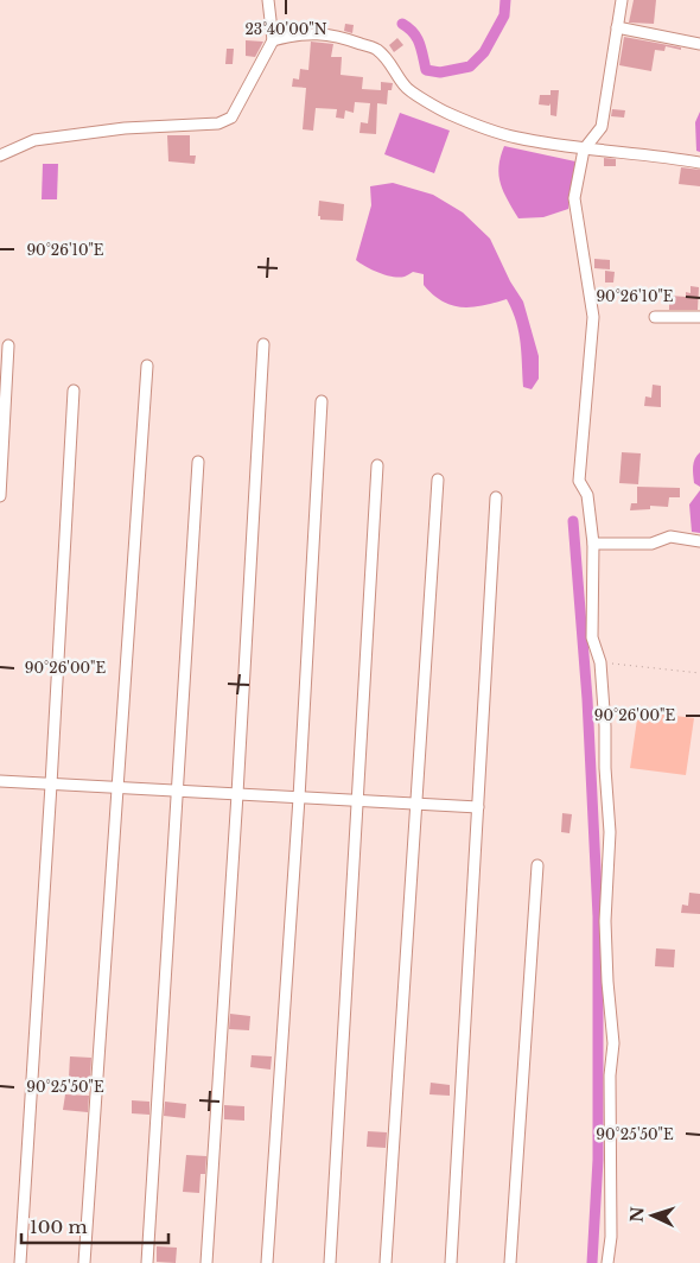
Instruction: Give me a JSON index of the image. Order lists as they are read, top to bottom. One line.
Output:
{"scale_bar":"100 m","north":"left","coordinates":["23°40'00\"N","90°26'10\"E","90°26'00\"E","90°25'50\"E"]}
